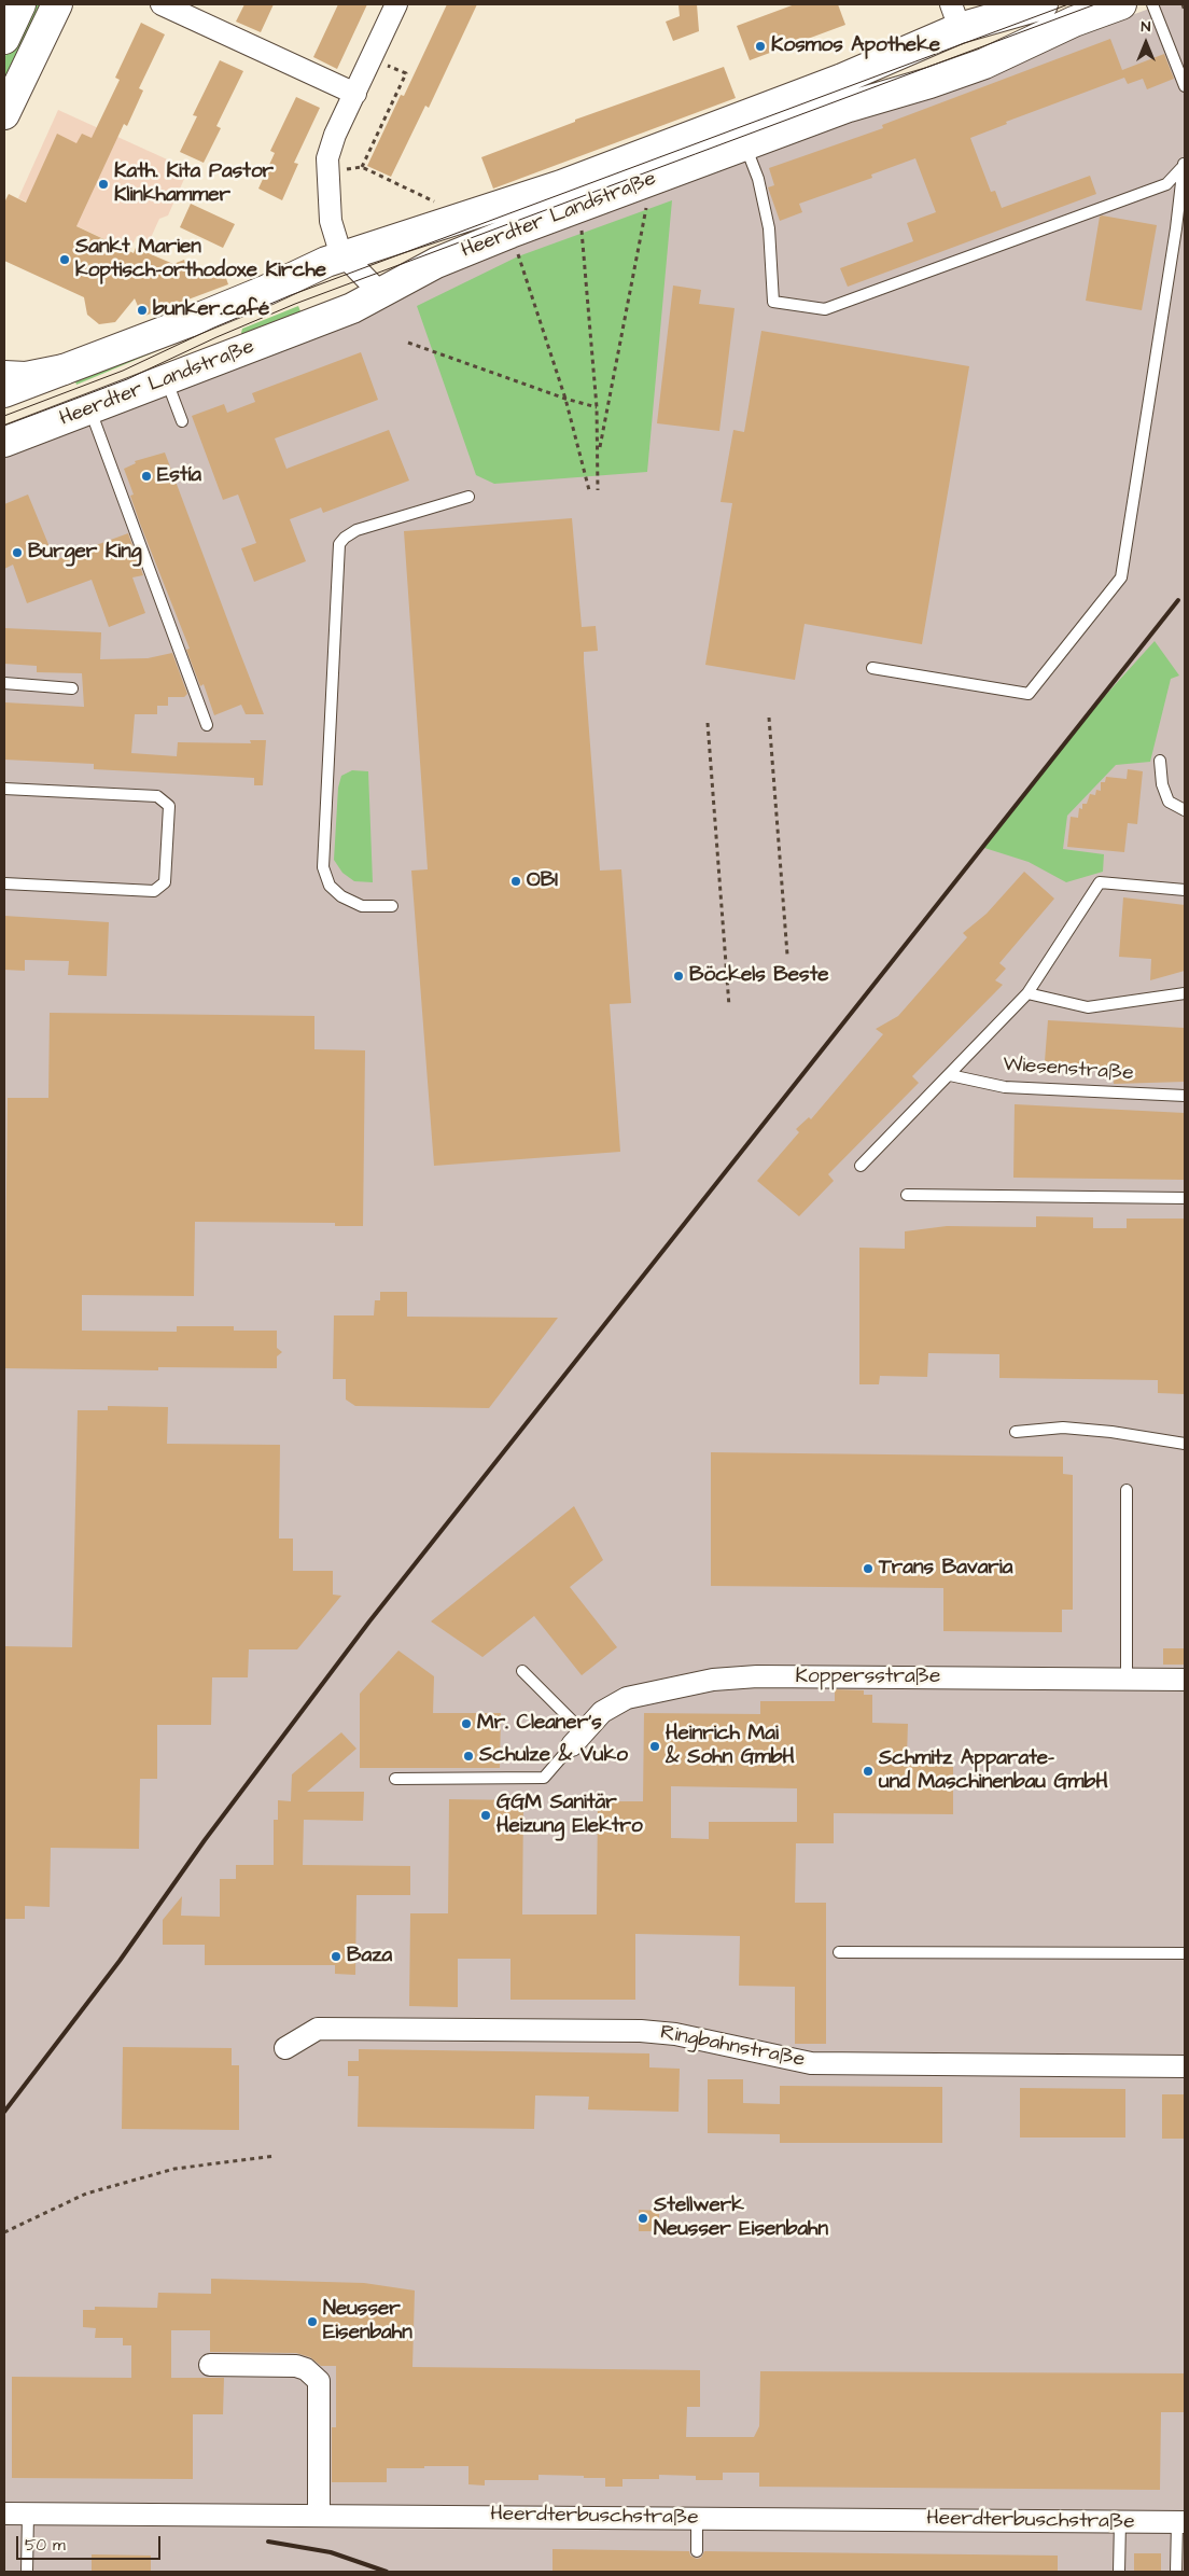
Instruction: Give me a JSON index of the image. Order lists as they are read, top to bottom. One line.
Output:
{"streets":{"main road":["Heerdter Landstraße"],"street":["Koppersstraße","Ringbahnstraße","Heerdterbuschstraße"],"lane":["Wiesenstraße"]},"places":["Kosmos Apotheke","Kath. Kita Pastor Klinkhammer","Sankt Marien koptisch-orthodoxe Kirche","bunker.café","Estía","Burger King","OBI","Böckels Beste","Trans Bavaria","Mr. Cleaner's","Heinrich Mai & Sohn GmbH","Schulze & Vuko","Schmitz Apparate- und Maschinenbau GmbH","GGM Sanitär Heizung Elektro","Baza","Stellwerk Neusser Eisenbahn","Neusser Eisenbahn"],"scale_bar":"50 m","north":"top"}
